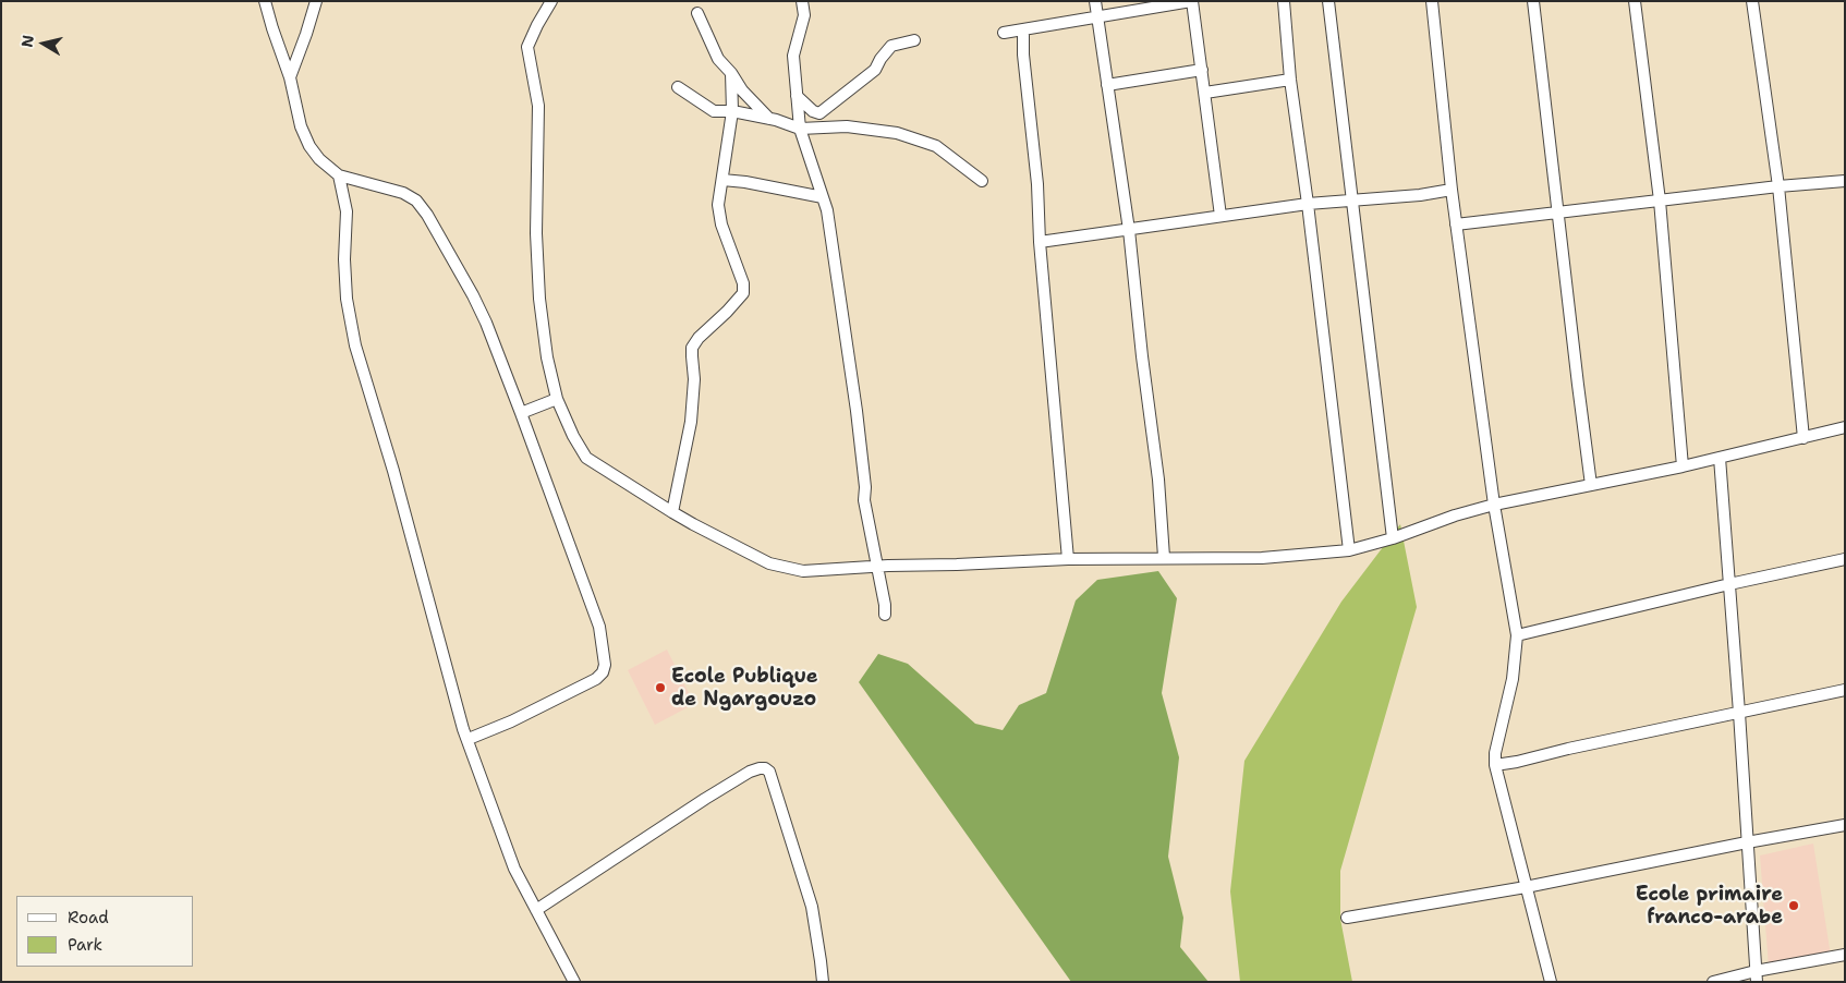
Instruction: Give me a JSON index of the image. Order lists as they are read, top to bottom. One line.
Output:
{"places":["Ecole Publique de Ngargouzo","Ecole primaire franco-arabe"],"legend":["Road","Park"],"north":"left"}
